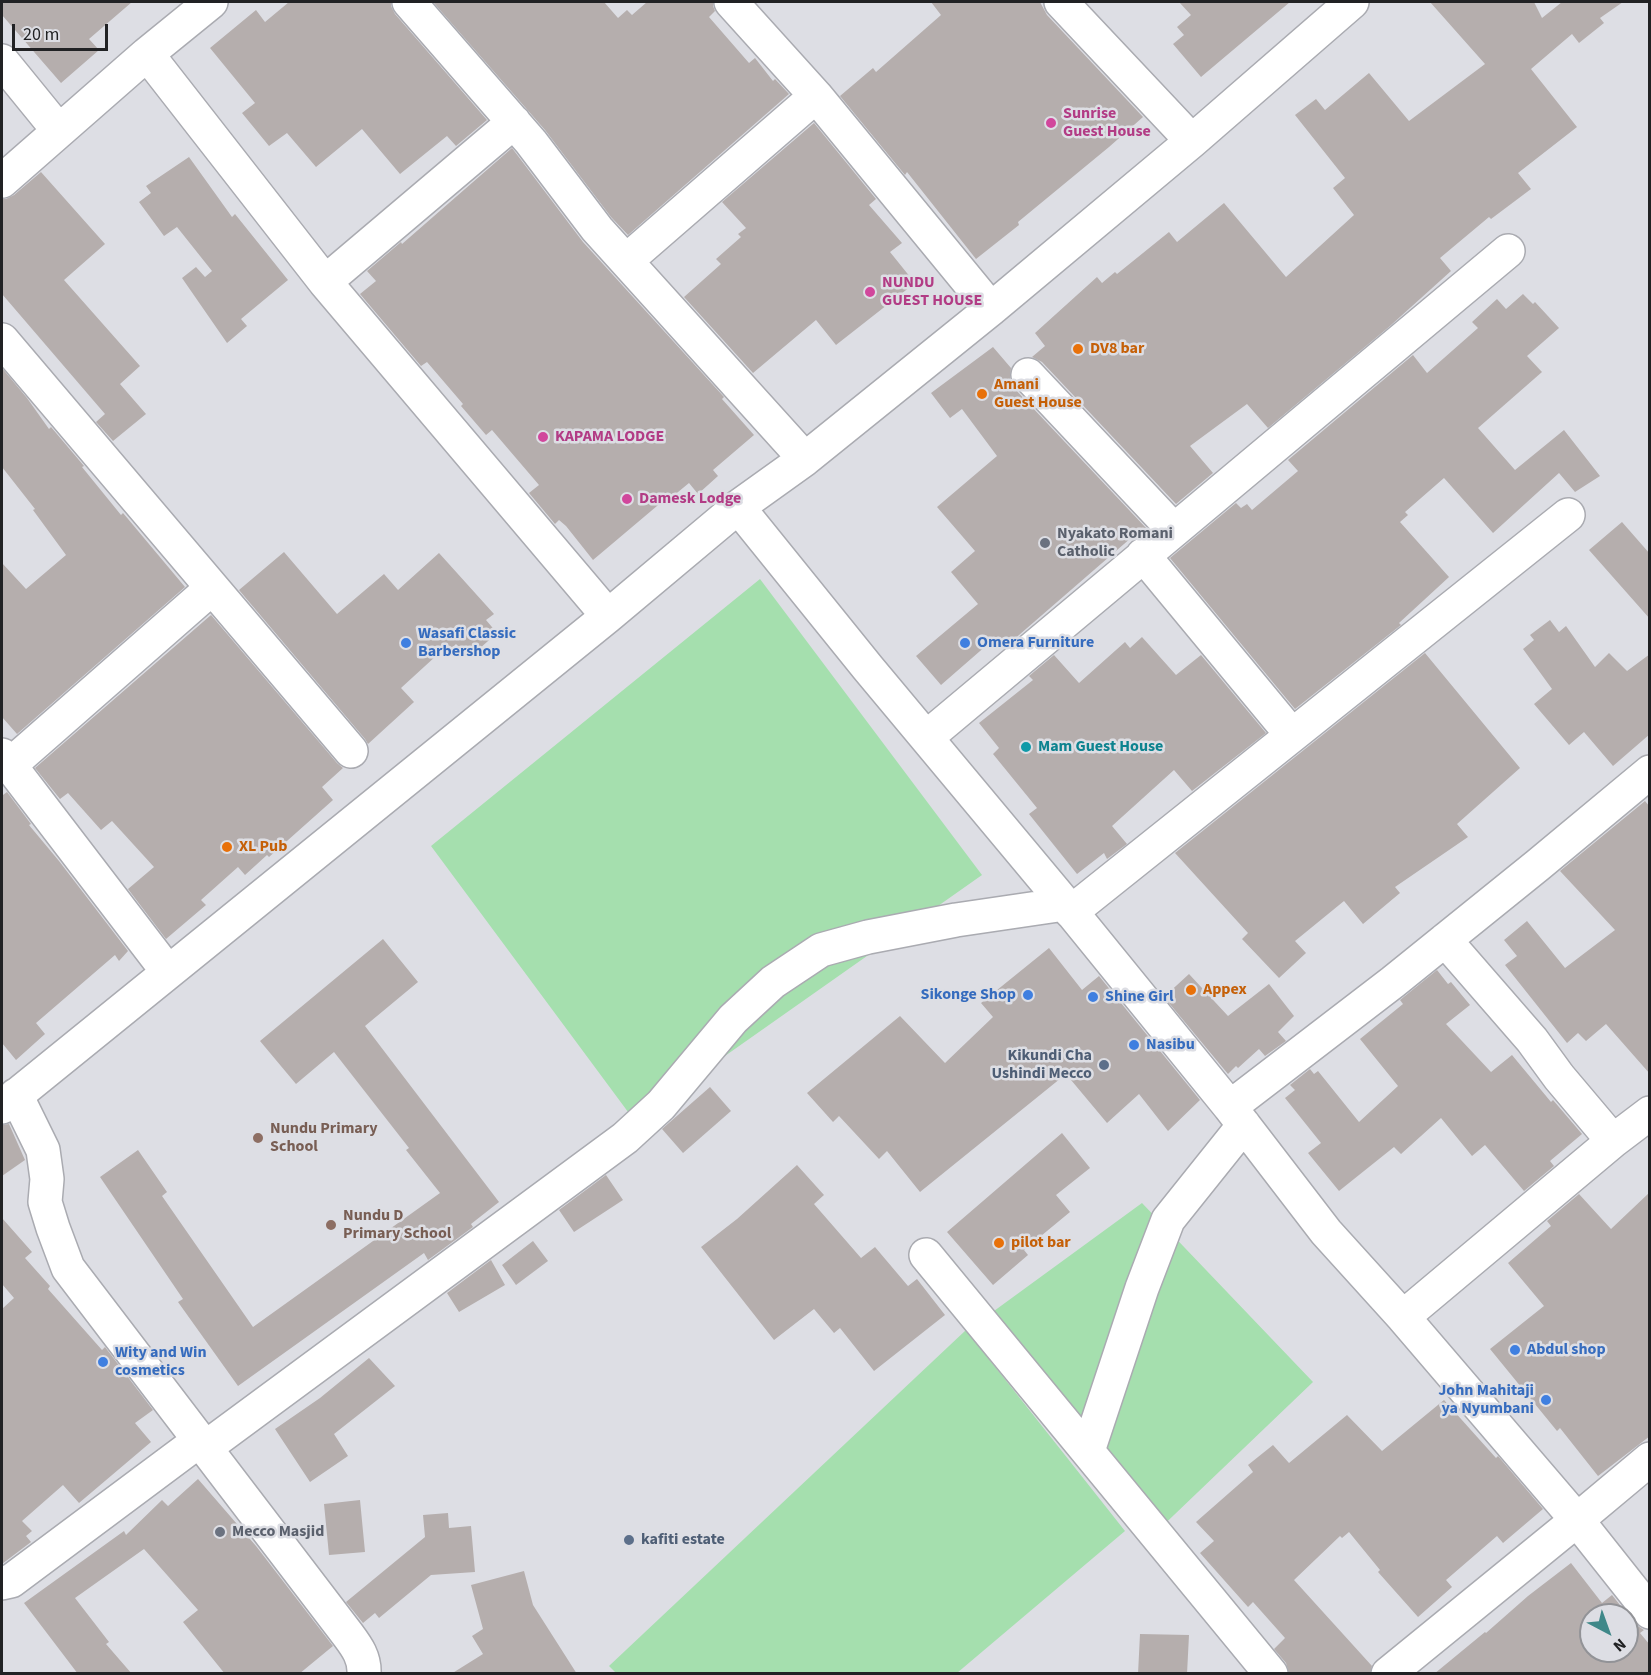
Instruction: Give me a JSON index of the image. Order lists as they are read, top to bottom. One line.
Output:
{"places":["Sunrise Guest House","NUNDU GUEST HOUSE","DV8 bar","Amani Guest House","KAPAMA LODGE","Damesk Lodge","Nyakato Romani Catholic","Wasafi Classic Barbershop","Omera Furniture","Mam Guest House","XL Pub","Appex","Sikonge Shop","Shine Girl","Nasibu","Kikundi Cha Ushindi Mecco","Nundu Primary School","Nundu D Primary School","pilot bar","Abdul shop","Wity and Win cosmetics","John Mahitaji ya Nyumbani","Mecco Masjid","kafiti estate"],"scale_bar":"20 m","north":"bottom right"}
